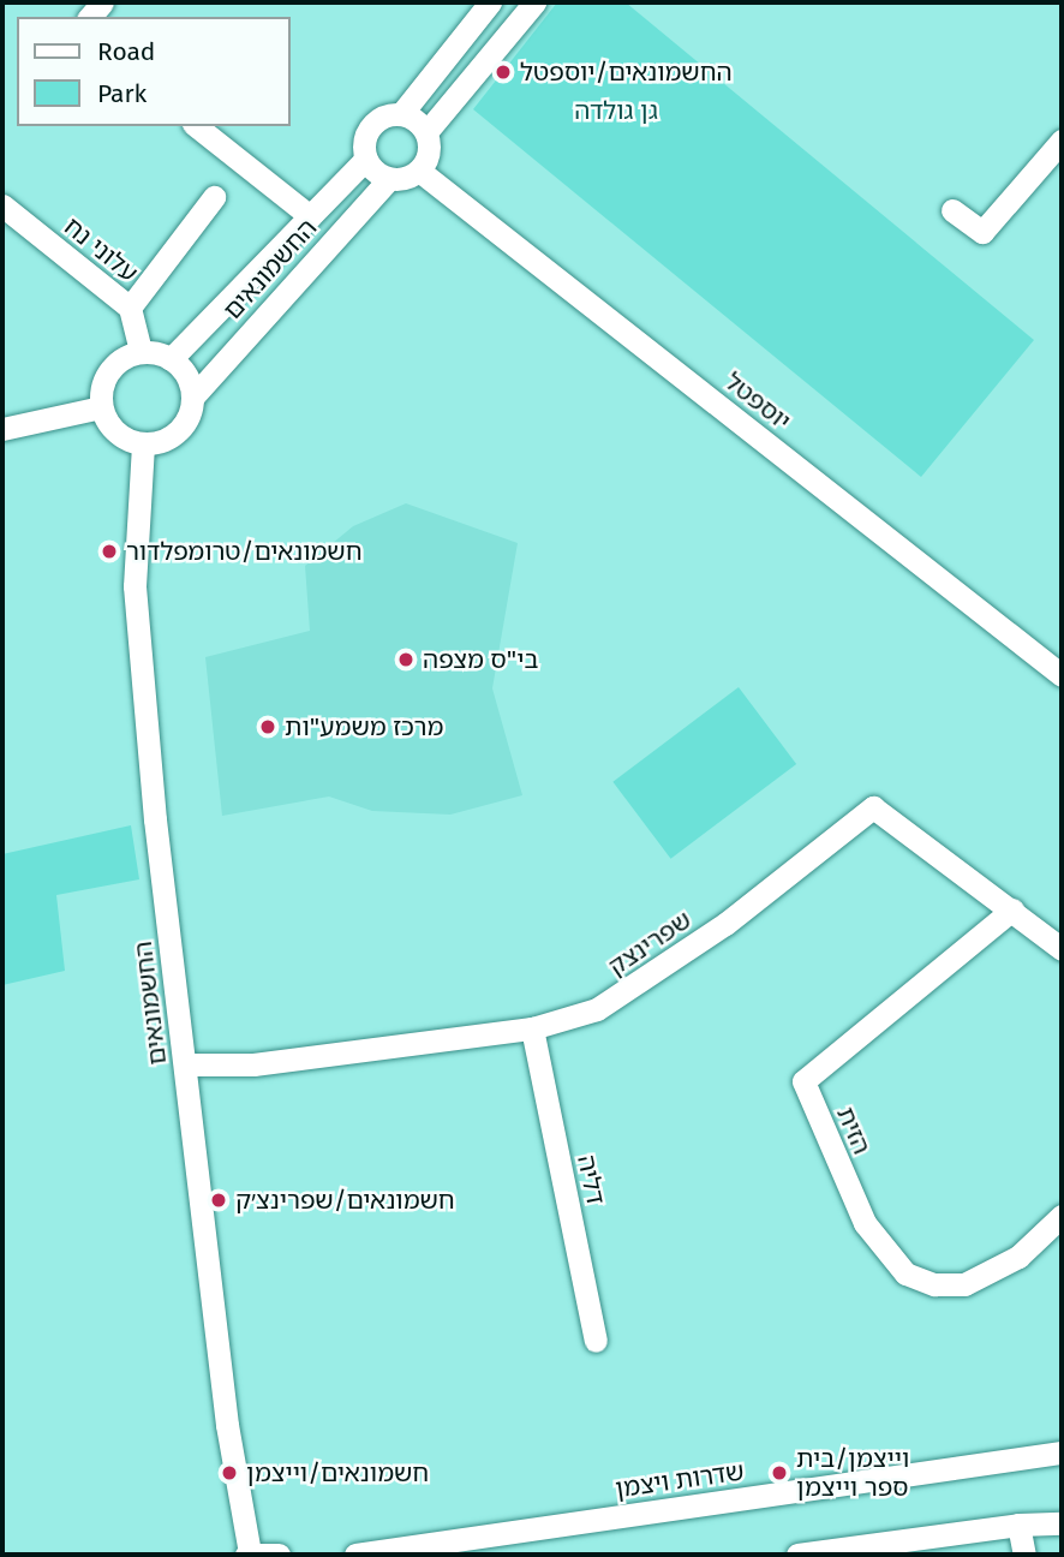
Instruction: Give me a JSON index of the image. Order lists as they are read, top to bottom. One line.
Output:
{"streets":{"street":["עלוני נח","החשמונאים","יוספטל","שפרינצק","הזית","דליה","שדרות ויצמן"]},"crossings":[["עלוני נח","החשמונאים"],["החשמונאים","יוספטל"],["החשמונאים","שפרינצק"],["שפרינצק","הזית"],["שפרינצק","דליה"]],"parks":["גן גולדה"],"places":["החשמונאים/יוספטל","חשמונאים/טרומפלדור","בי\"ס מצפה","מרכז משמע\"ות","חשמונאים/שפרינצ׳ק","חשמונאים/וייצמן","וייצמן/בית ספר וייצמן"],"legend":["Road","Park"]}
